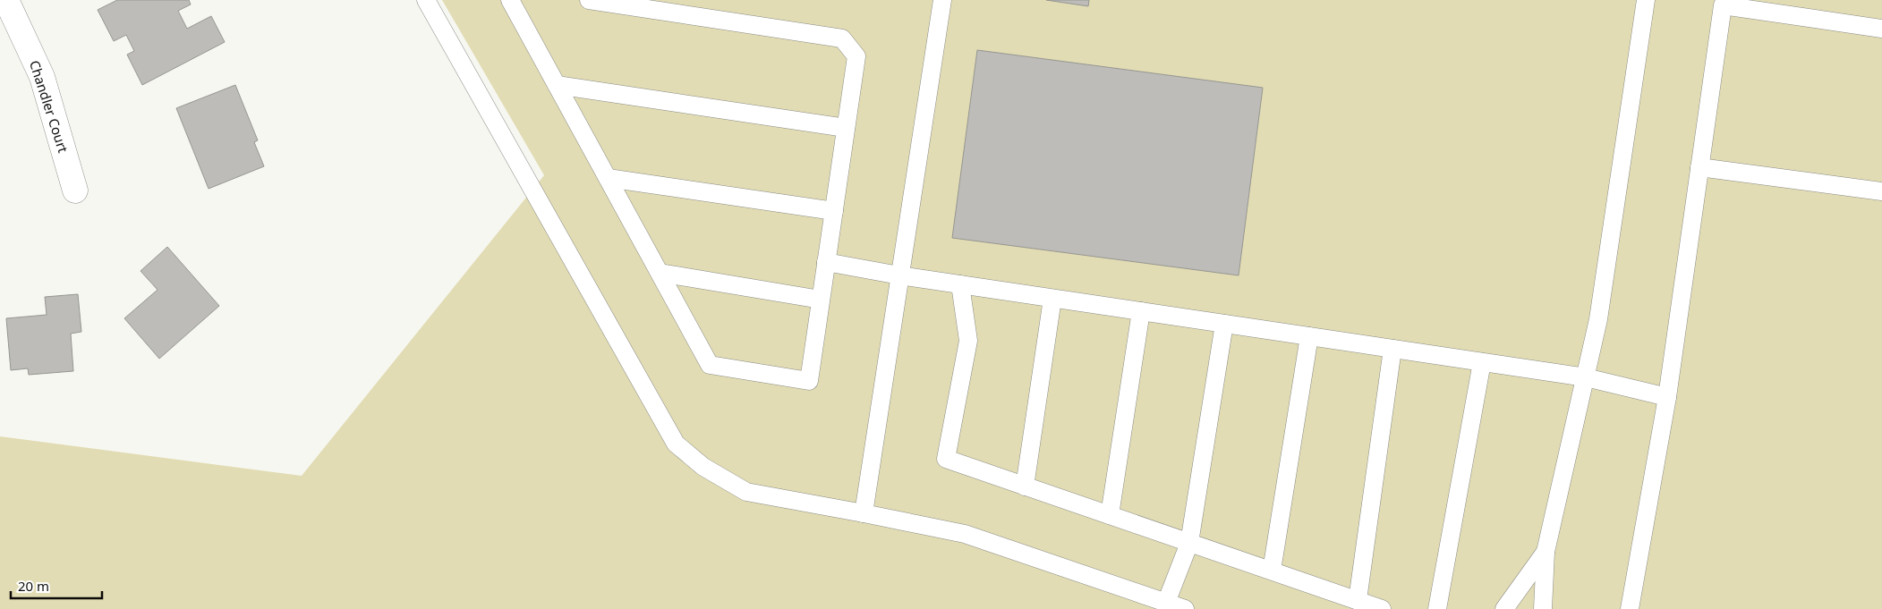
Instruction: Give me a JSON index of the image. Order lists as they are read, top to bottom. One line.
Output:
{"streets":{"street":["Chandler Court"]},"scale_bar":"20 m"}
